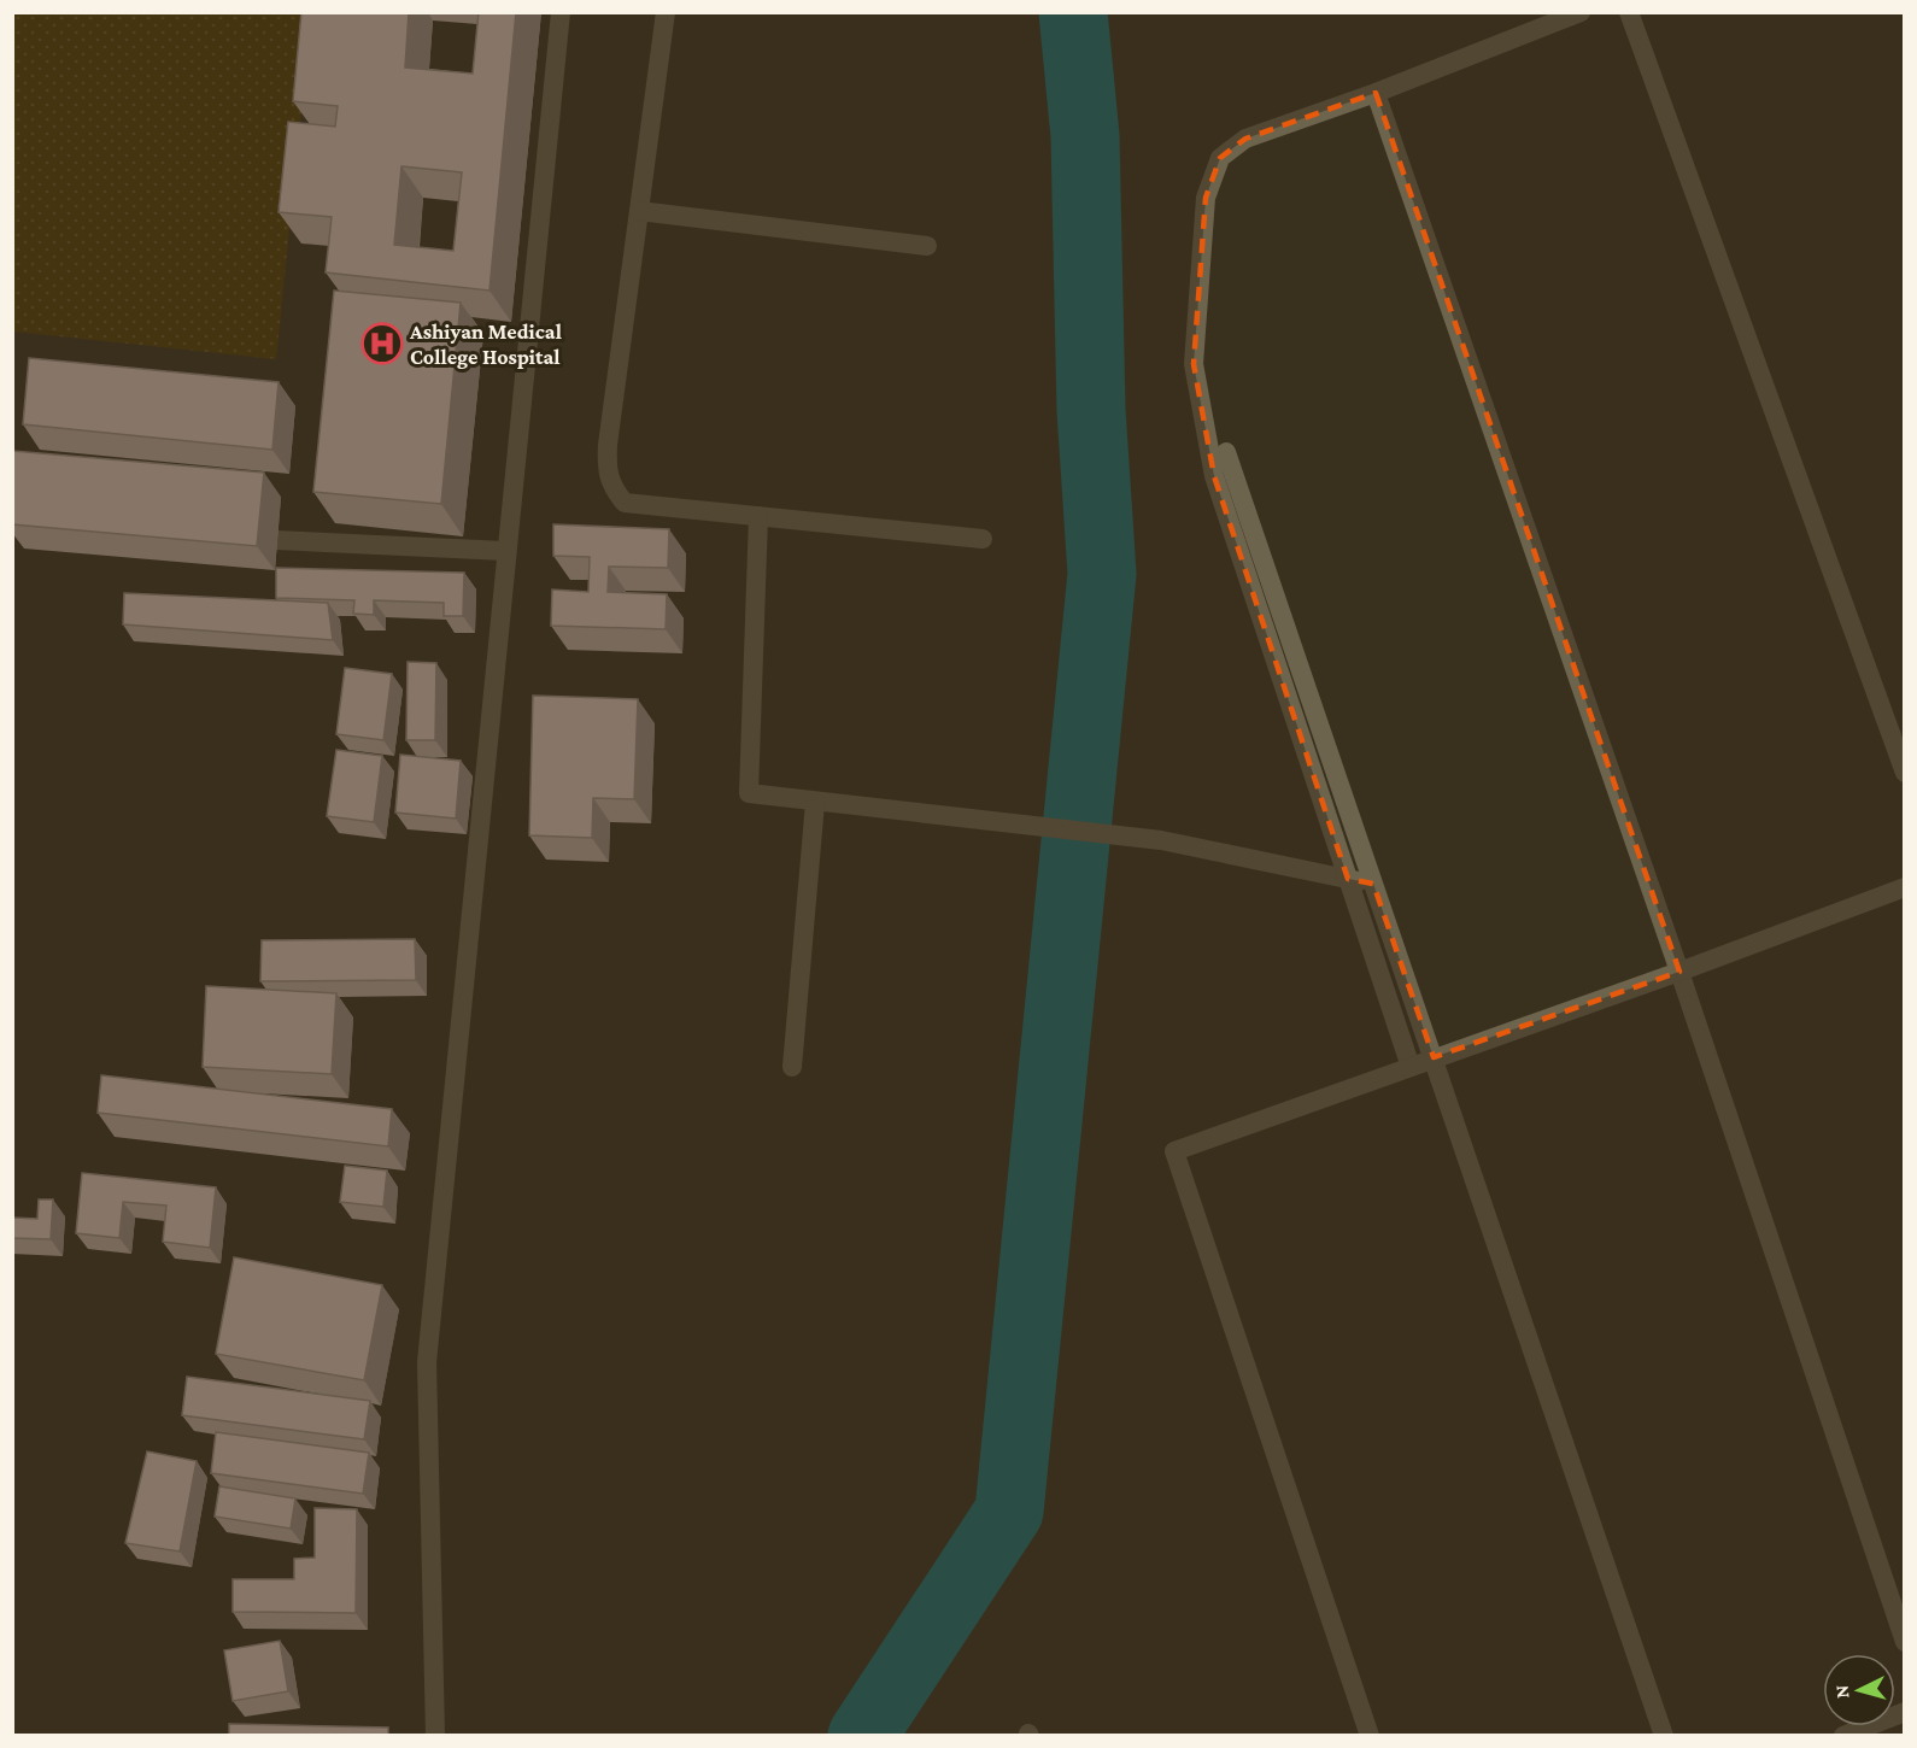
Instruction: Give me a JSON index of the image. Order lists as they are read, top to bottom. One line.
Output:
{"places":{"hospital":["Ashiyan Medical College Hospital"]},"north":"left"}
